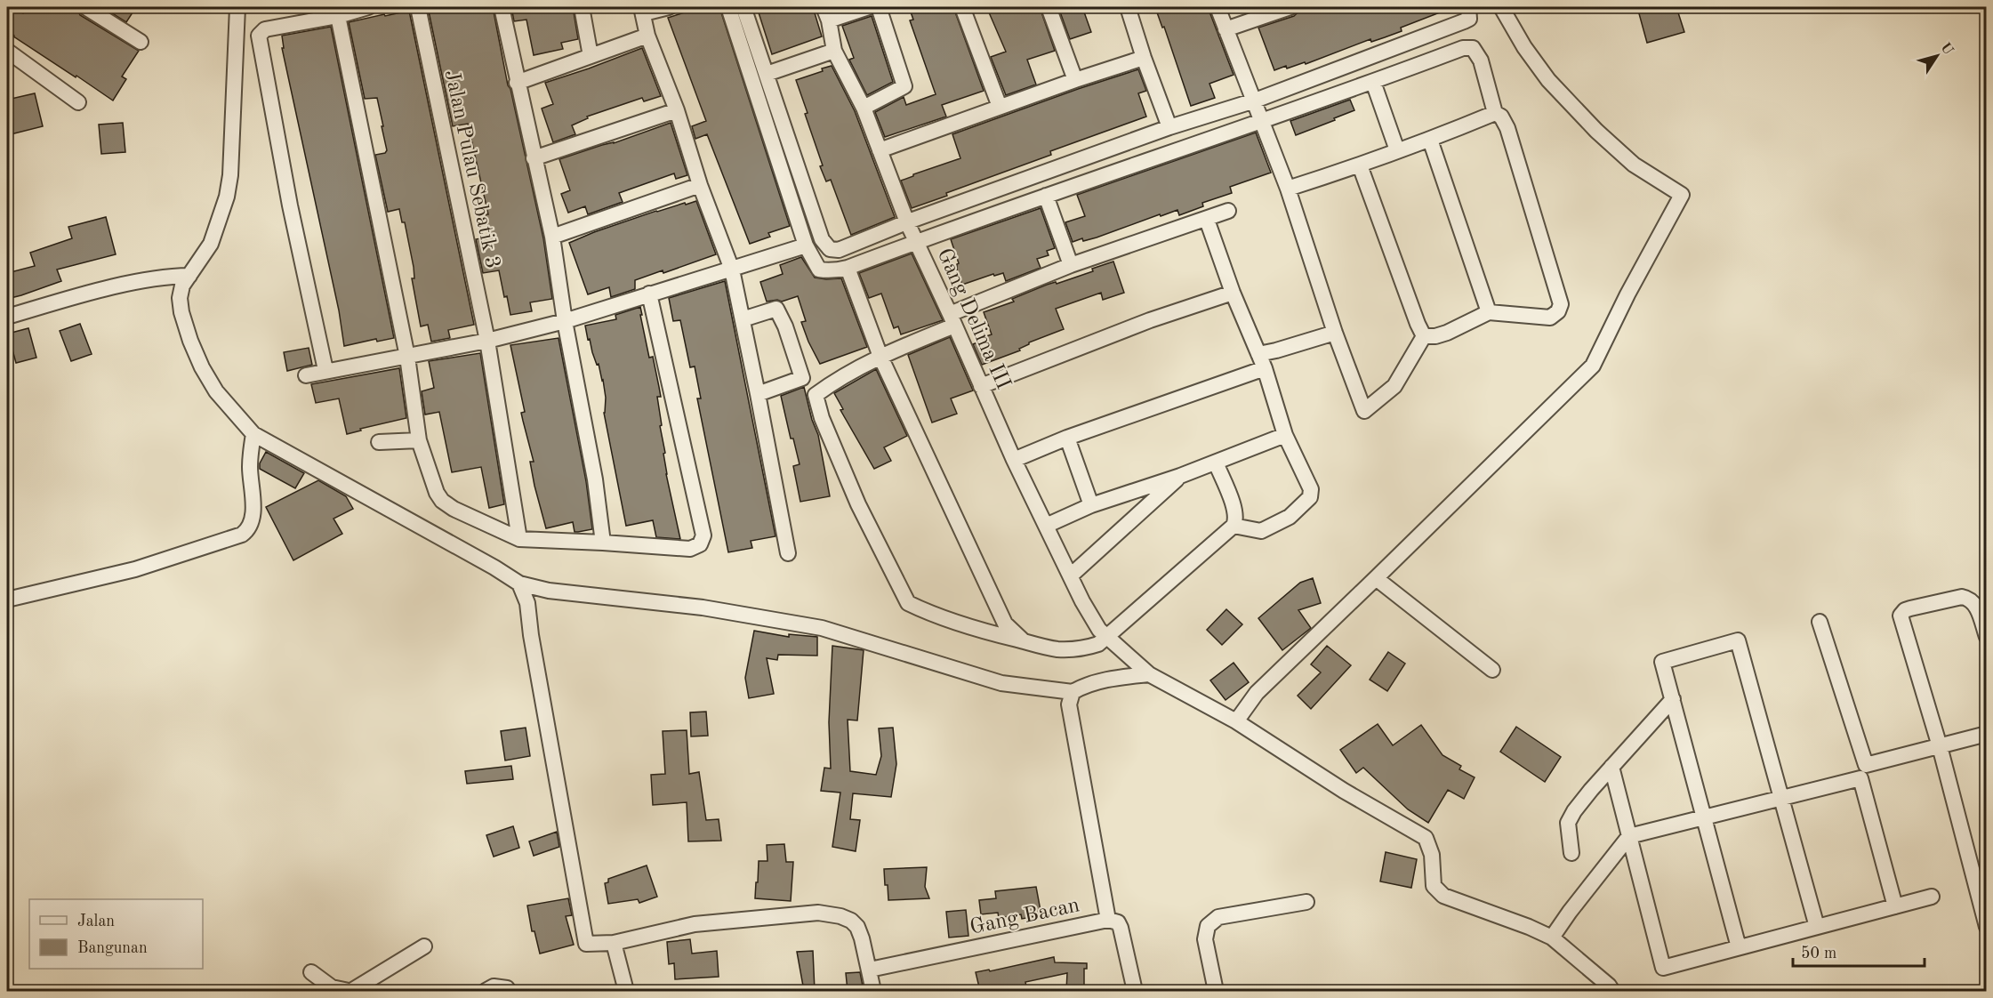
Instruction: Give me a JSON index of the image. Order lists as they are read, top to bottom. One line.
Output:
{"streets":{"street":["Jalan Pulau Sebatik 3","Gang Delima III","Gang Bacan"]},"legend":["Jalan","Bangunan"],"scale_bar":"50 m","north":"top right"}
